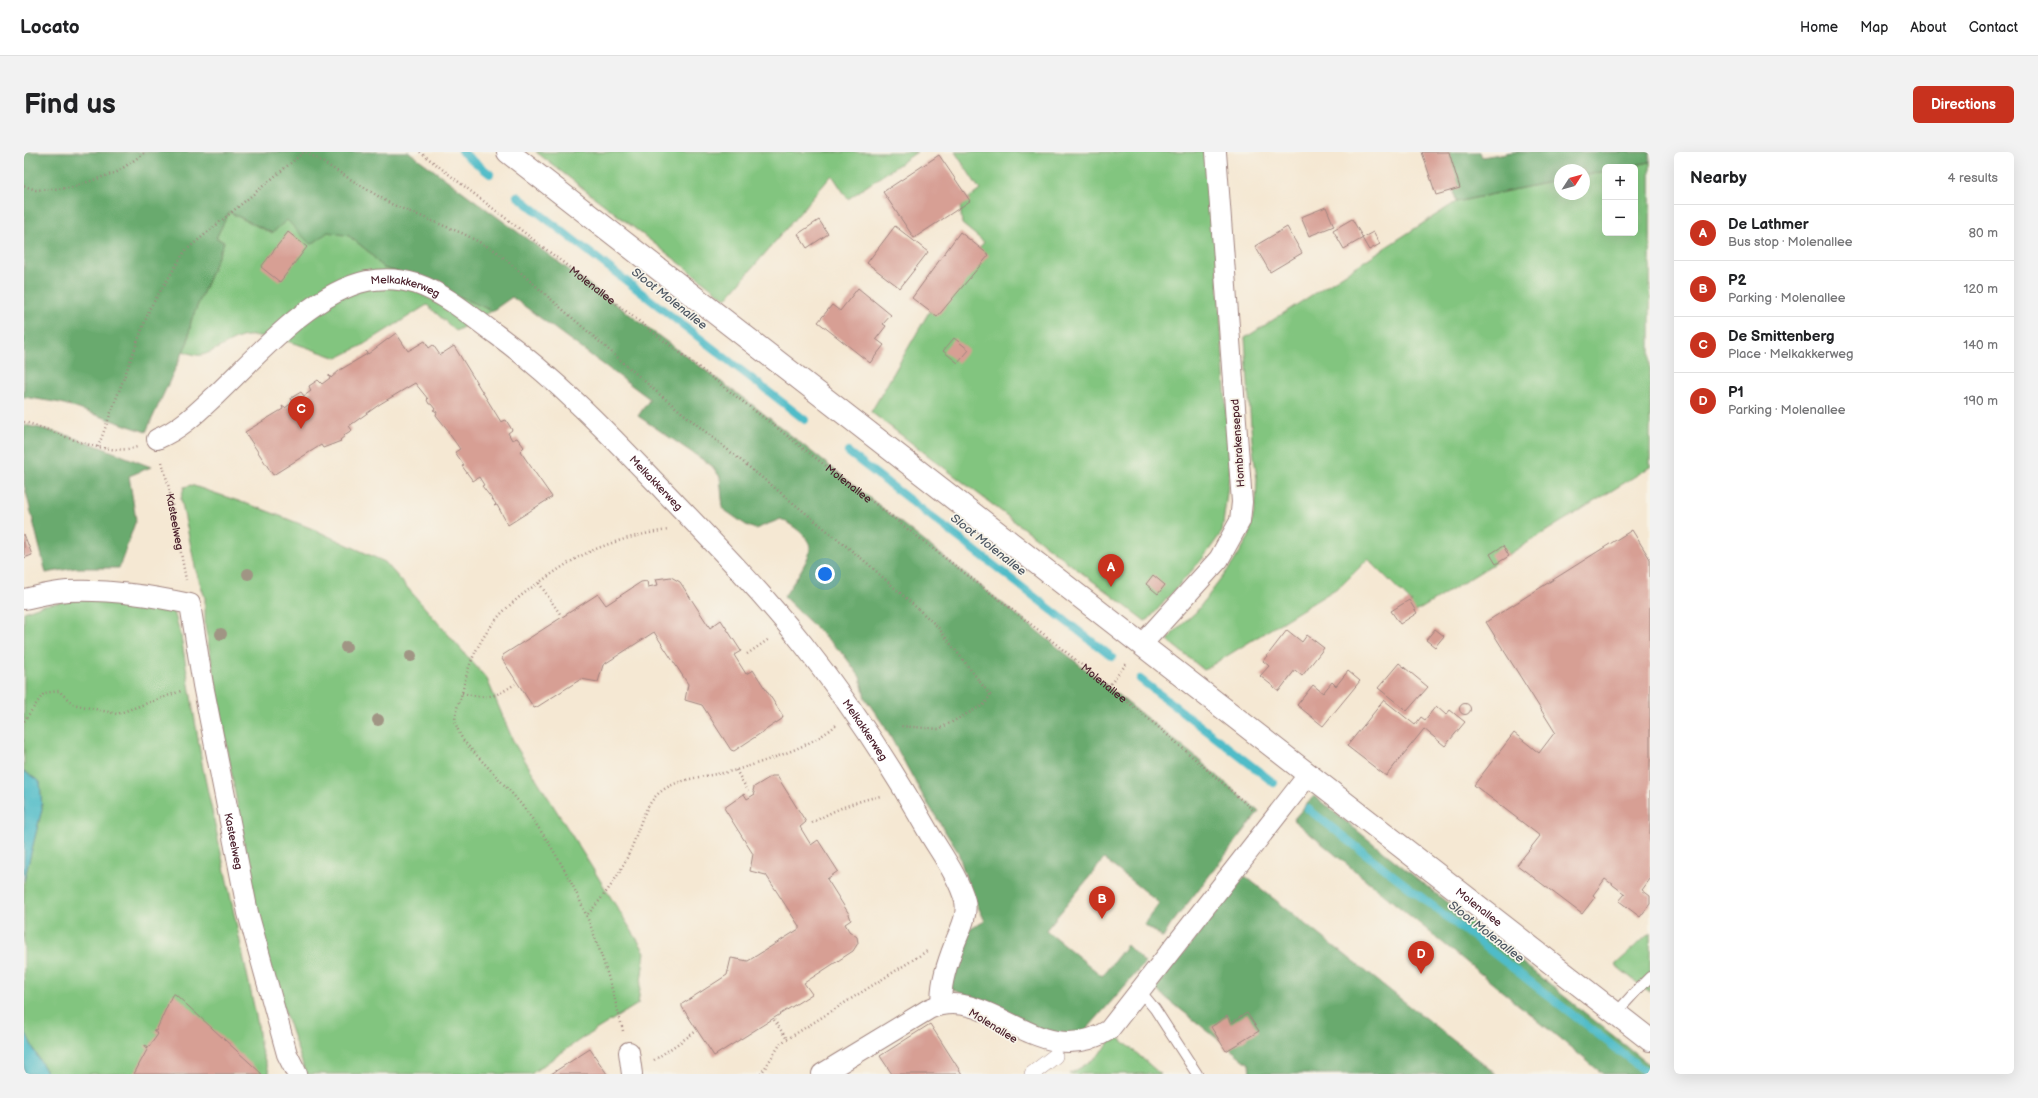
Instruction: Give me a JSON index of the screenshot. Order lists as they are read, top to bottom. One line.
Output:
{"streets":{"main road":["Molenallee"],"street":["Melkakkerweg","Hombrakensepad","Kasteelweg"]},"crossings":[["Molenallee","Melkakkerweg"],["Molenallee","Hombrakensepad"],["Melkakkerweg","Kasteelweg"]],"water":["Sloot Molenallee"],"north":"top right","page":{"header":"Locato","nav":["Home","Map","About","Contact"],"buttons":"Directions","title":"Find us","heading":["Nearby","4 results"],"map_buttons":["+","−"],"list":[{"mark":"A","name":"De Lathmer","note":"Bus stop · Molenallee","value":"80 m"},{"mark":"B","name":"P2","note":"Parking · Molenallee","value":"120 m"},{"mark":"C","name":"De Smittenberg","note":"Place · Melkakkerweg","value":"140 m"},{"mark":"D","name":"P1","note":"Parking · Molenallee","value":"190 m"}],"pins":["C","A","B","D"]}}
